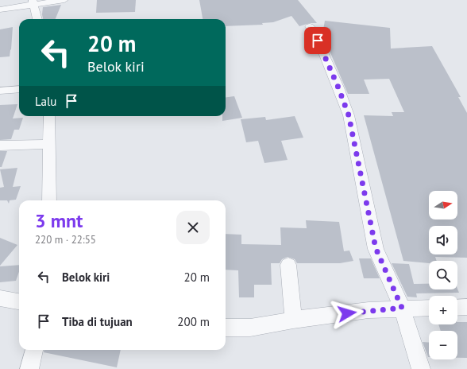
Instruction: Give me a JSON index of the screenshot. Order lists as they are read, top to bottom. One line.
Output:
{"north":"right","page":{"turn":["20 m","Belok kiri"],"then":"Lalu","map_buttons":["+","−"],"heading":["3 mnt","220 m · 22:55"],"list":[{"name":"Belok kiri","value":"20 m"},{"name":"Tiba di tujuan","value":"200 m"}]}}
